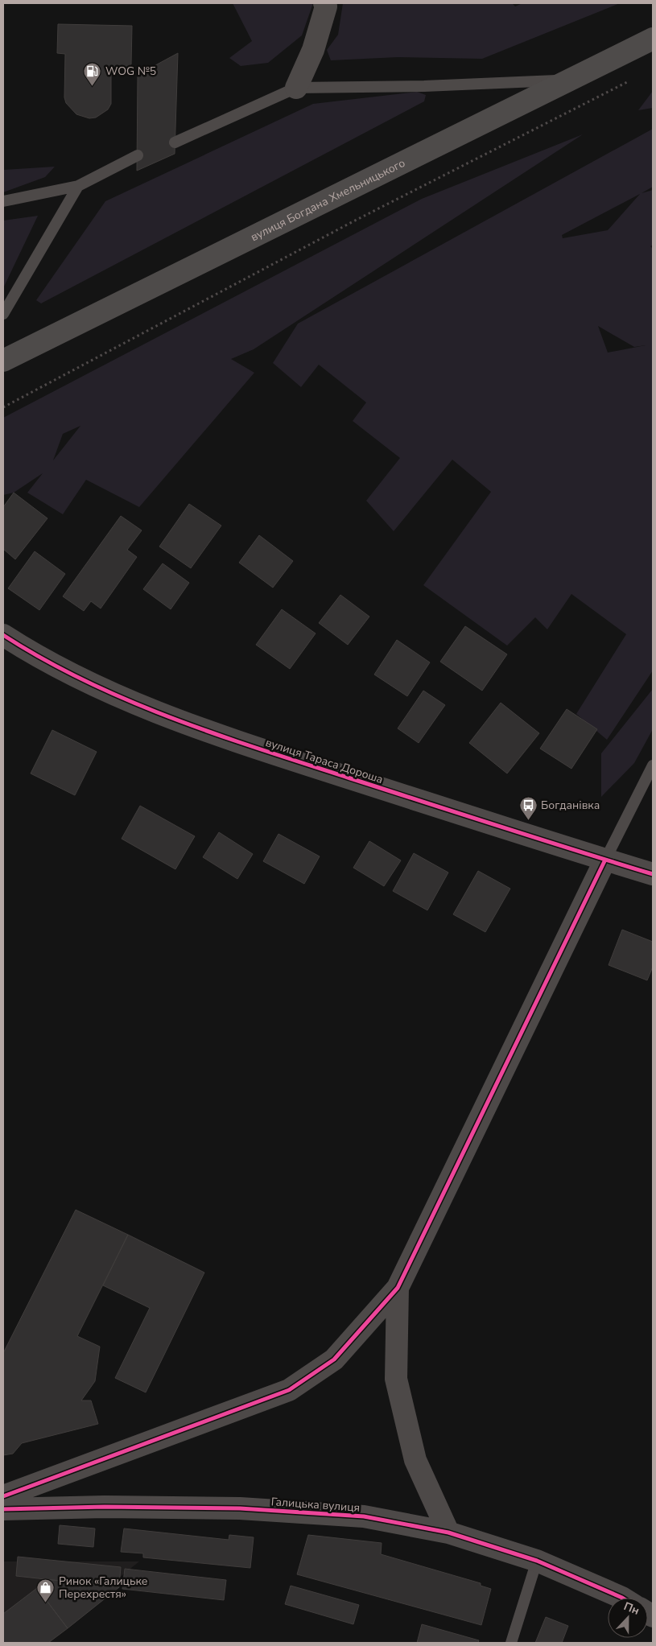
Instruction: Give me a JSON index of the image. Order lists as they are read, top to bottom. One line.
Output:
{"streets":{"highway":["вулиця Богдана Хмельницького"],"street":["вулиця Тараса Дороша","Галицька вулиця"]},"places":{"fuel station":["WOG №5"],"bus stop":["Богданівка"],"shop":["Ринок «Галицьке Перехрестя»"]},"north":"top"}
